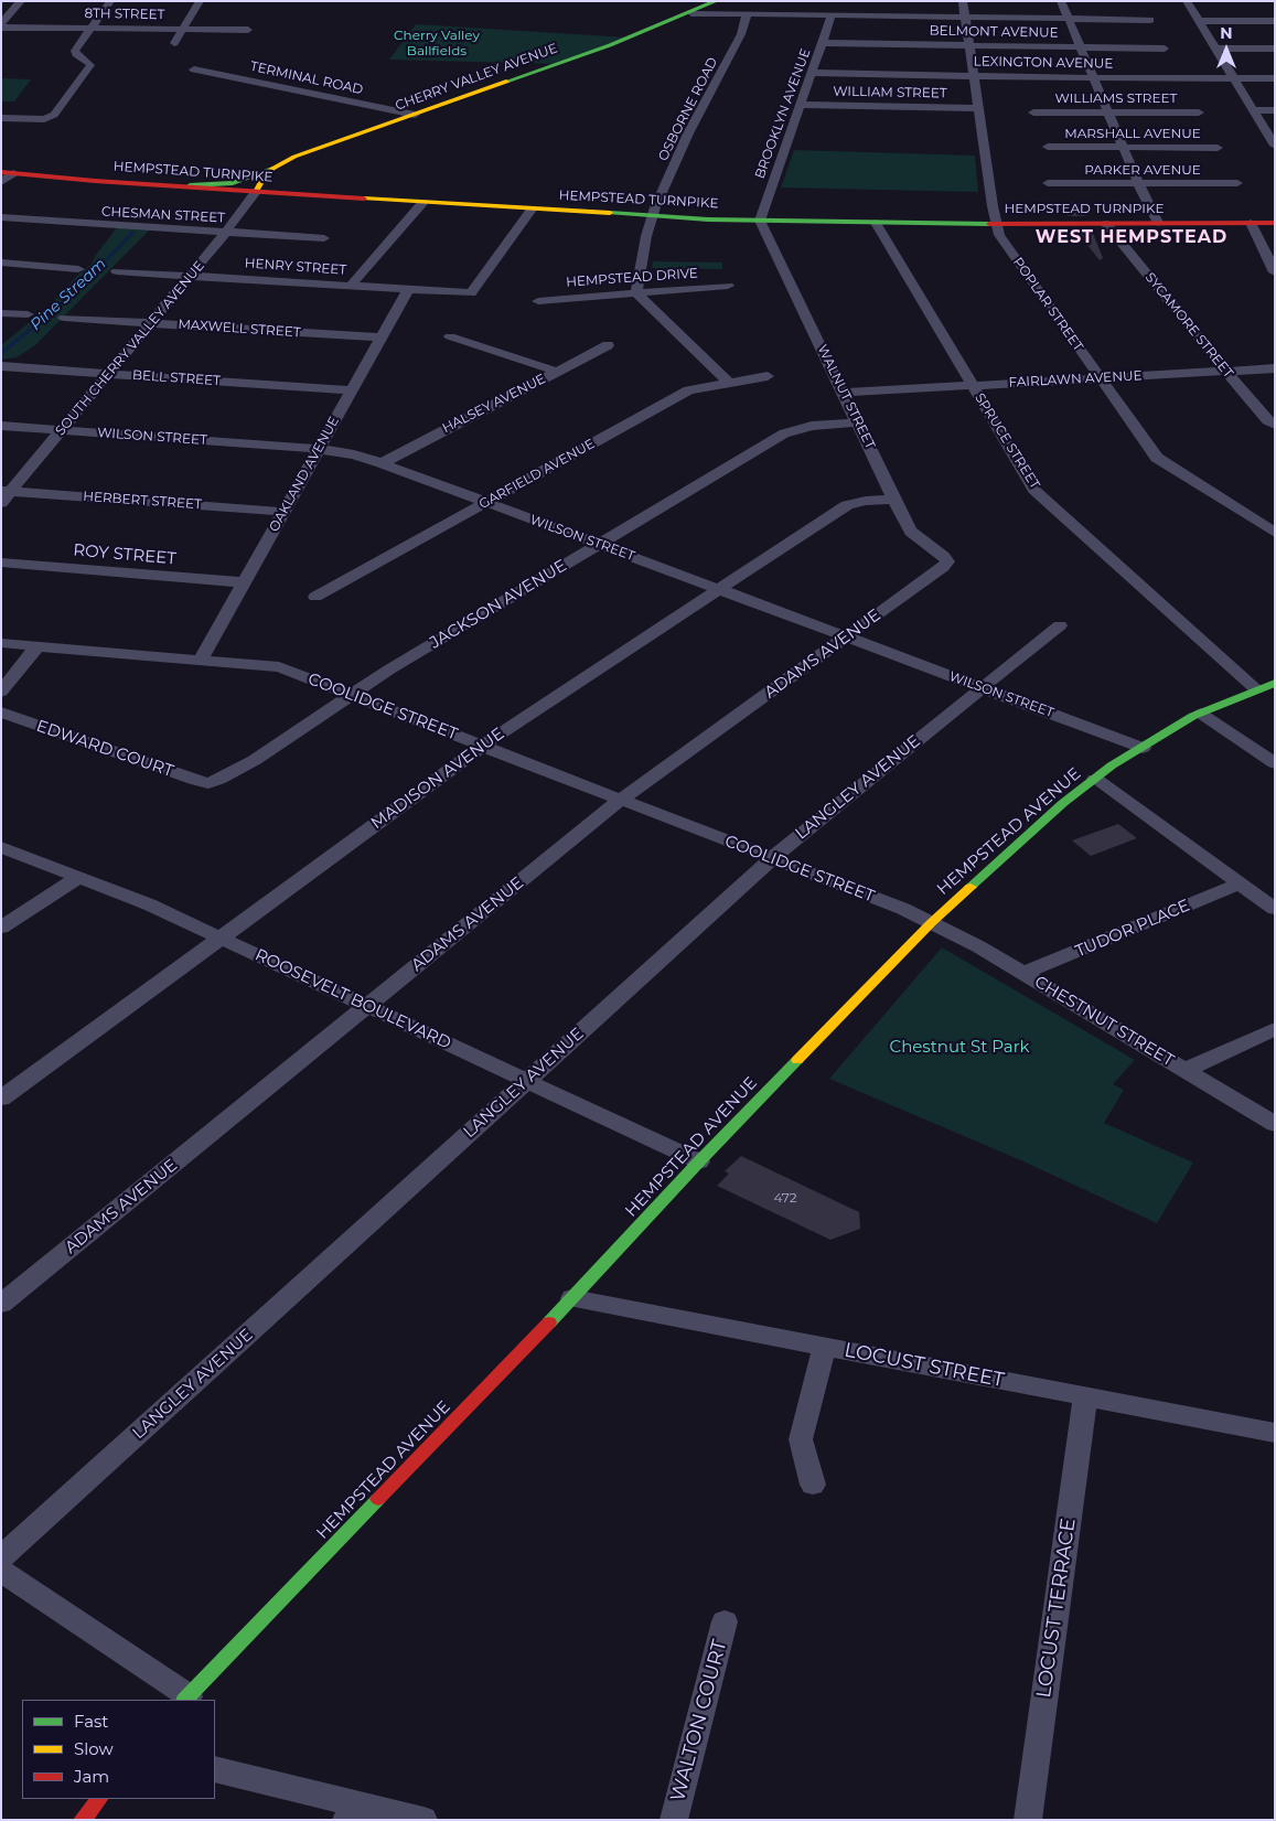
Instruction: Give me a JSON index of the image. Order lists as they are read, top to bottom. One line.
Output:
{"streets":{"main road":["CHERRY VALLEY AVENUE","HEMPSTEAD TURNPIKE","HEMPSTEAD AVENUE"],"street":["8TH STREET","BELMONT AVENUE","LEXINGTON AVENUE","TERMINAL ROAD","WILLIAM STREET","WILLIAMS STREET","OSBORNE ROAD","BROOKLYN AVENUE","MARSHALL AVENUE","PARKER AVENUE","CHESMAN STREET","HENRY STREET","HEMPSTEAD DRIVE","POPLAR STREET","SYCAMORE STREET","MAXWELL STREET","SOUTH CHERRY VALLEY AVENUE","BELL STREET","FAIRLAWN AVENUE","WALNUT STREET","HALSEY AVENUE","WILSON STREET","SPRUCE STREET","OAKLAND AVENUE","GARFIELD AVENUE","HERBERT STREET","ROY STREET","JACKSON AVENUE","ADAMS AVENUE","COOLIDGE STREET","EDWARD COURT","MADISON AVENUE","LANGLEY AVENUE","TUDOR PLACE","ROOSEVELT BOULEVARD","CHESTNUT STREET","LOCUST STREET","LOCUST TERRACE","WALTON COURT"]},"crossings":[["BELMONT AVENUE","BROOKLYN AVENUE"],["BELMONT AVENUE","POPLAR STREET"],["LEXINGTON AVENUE","BROOKLYN AVENUE"],["LEXINGTON AVENUE","POPLAR STREET"],["CHERRY VALLEY AVENUE","TERMINAL ROAD"],["CHERRY VALLEY AVENUE","HEMPSTEAD TURNPIKE"],["CHERRY VALLEY AVENUE","SOUTH CHERRY VALLEY AVENUE"],["WILLIAM STREET","BROOKLYN AVENUE"],["WILLIAM STREET","POPLAR STREET"],["OSBORNE ROAD","HEMPSTEAD TURNPIKE"],["OSBORNE ROAD","HEMPSTEAD DRIVE"],["BROOKLYN AVENUE","HEMPSTEAD TURNPIKE"],["BROOKLYN AVENUE","WALNUT STREET"],["HEMPSTEAD TURNPIKE","HENRY STREET"],["HEMPSTEAD TURNPIKE","POPLAR STREET"],["HEMPSTEAD TURNPIKE","SYCAMORE STREET"],["HEMPSTEAD TURNPIKE","SOUTH CHERRY VALLEY AVENUE"],["HEMPSTEAD TURNPIKE","WALNUT STREET"],["HEMPSTEAD TURNPIKE","SPRUCE STREET"],["CHESMAN STREET","SOUTH CHERRY VALLEY AVENUE"],["HENRY STREET","SOUTH CHERRY VALLEY AVENUE"],["HENRY STREET","OAKLAND AVENUE"],["POPLAR STREET","FAIRLAWN AVENUE"],["SYCAMORE STREET","FAIRLAWN AVENUE"],["MAXWELL STREET","SOUTH CHERRY VALLEY AVENUE"],["MAXWELL STREET","OAKLAND AVENUE"],["SOUTH CHERRY VALLEY AVENUE","BELL STREET"],["SOUTH CHERRY VALLEY AVENUE","WILSON STREET"],["SOUTH CHERRY VALLEY AVENUE","HERBERT STREET"],["BELL STREET","OAKLAND AVENUE"],["FAIRLAWN AVENUE","WALNUT STREET"],["FAIRLAWN AVENUE","SPRUCE STREET"],["WALNUT STREET","JACKSON AVENUE"],["WALNUT STREET","ADAMS AVENUE"],["WALNUT STREET","MADISON AVENUE"],["HALSEY AVENUE","WILSON STREET"],["WILSON STREET","OAKLAND AVENUE"],["WILSON STREET","GARFIELD AVENUE"],["WILSON STREET","JACKSON AVENUE"],["WILSON STREET","ADAMS AVENUE"],["WILSON STREET","MADISON AVENUE"],["WILSON STREET","LANGLEY AVENUE"],["WILSON STREET","HEMPSTEAD AVENUE"],["SPRUCE STREET","HEMPSTEAD AVENUE"],["OAKLAND AVENUE","HERBERT STREET"],["OAKLAND AVENUE","ROY STREET"],["OAKLAND AVENUE","COOLIDGE STREET"],["JACKSON AVENUE","COOLIDGE STREET"],["JACKSON AVENUE","EDWARD COURT"],["ADAMS AVENUE","COOLIDGE STREET"],["ADAMS AVENUE","ROOSEVELT BOULEVARD"],["COOLIDGE STREET","MADISON AVENUE"],["COOLIDGE STREET","LANGLEY AVENUE"],["COOLIDGE STREET","HEMPSTEAD AVENUE"],["COOLIDGE STREET","CHESTNUT STREET"],["MADISON AVENUE","ROOSEVELT BOULEVARD"],["LANGLEY AVENUE","ROOSEVELT BOULEVARD"],["HEMPSTEAD AVENUE","ROOSEVELT BOULEVARD"],["HEMPSTEAD AVENUE","CHESTNUT STREET"],["HEMPSTEAD AVENUE","LOCUST STREET"],["TUDOR PLACE","CHESTNUT STREET"],["LOCUST STREET","LOCUST TERRACE"]],"districts":["WEST HEMPSTEAD"],"water":["Pine Stream"],"parks":["Cherry Valley Ballfields","Chestnut St Park"],"house_numbers":["472"],"legend":["Fast","Slow","Jam"],"north":"top"}
